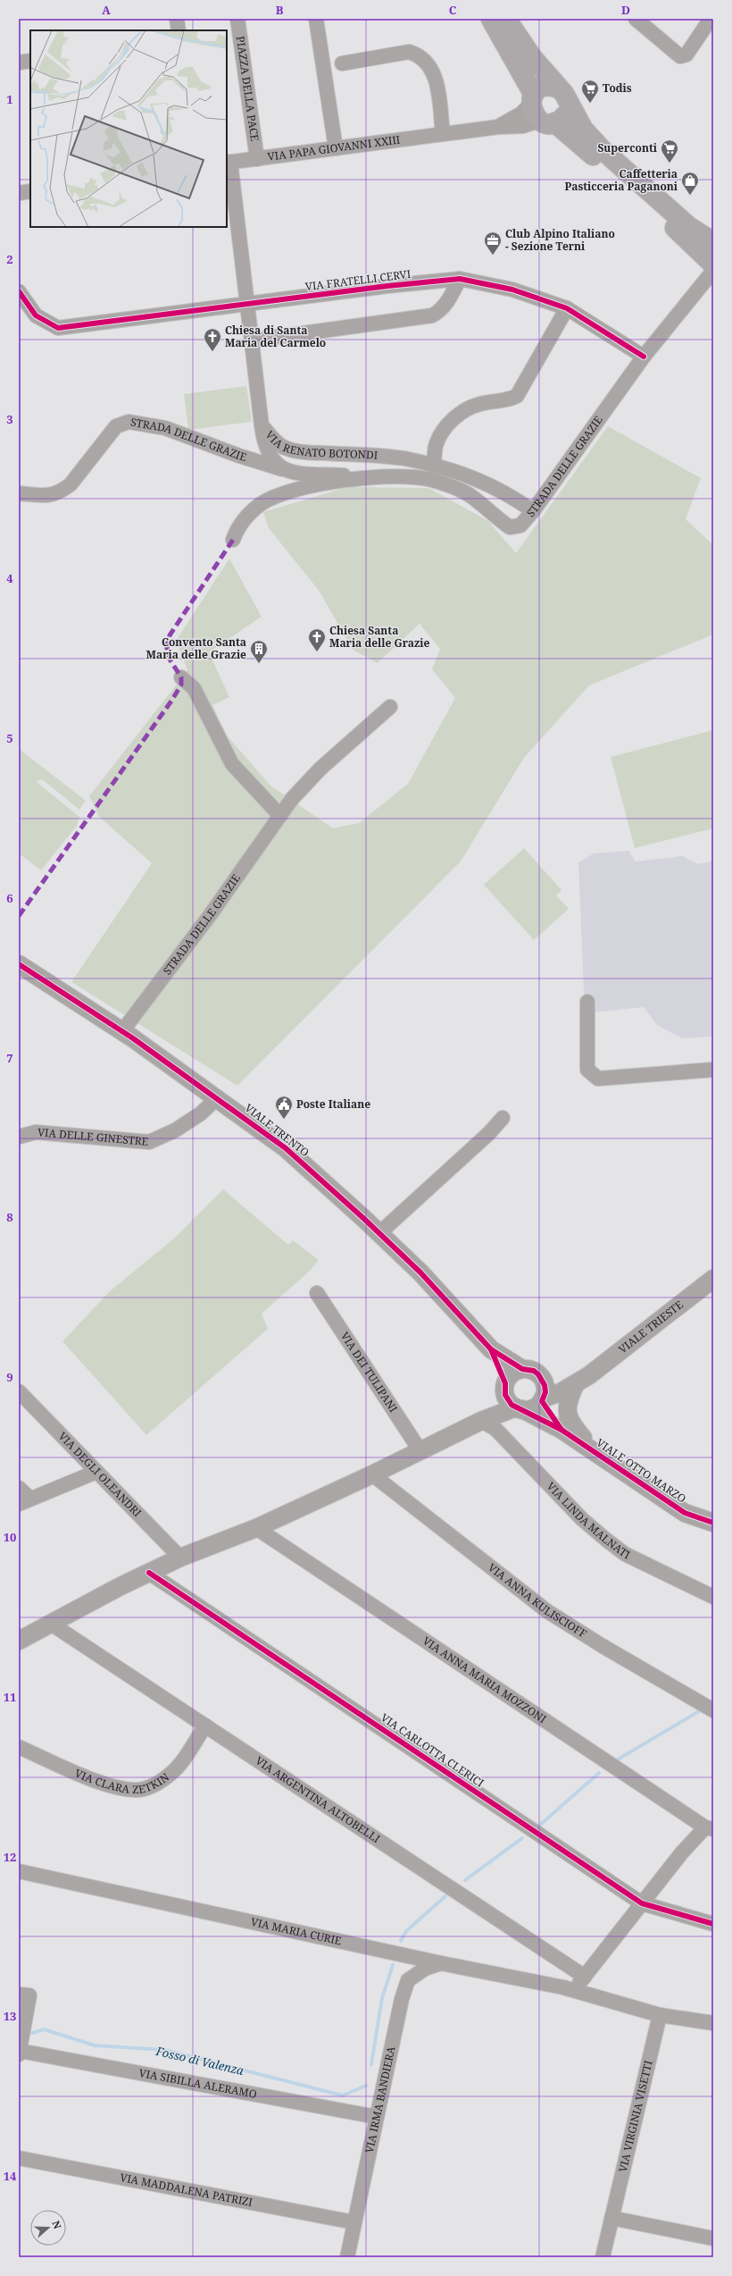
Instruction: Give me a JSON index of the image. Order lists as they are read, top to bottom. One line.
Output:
{"streets":{"street":["PIAZZA DELLA PACE","VIA PAPA GIOVANNI XXIII","VIA FRATELLI CERVI","STRADA DELLE GRAZIE","VIA RENATO BOTONDI","VIALE TRENTO","VIA DELLE GINESTRE","VIALE TRIESTE","VIA DEI TULIPANI","VIALE OTTO MARZO","VIA DEGLI OLEANDRI","VIA LINDA MALNATI","VIA ANNA KULISCIOFF","VIA ANNA MARIA MOZZONI","VIA CARLOTTA CLERICI","VIA CLARA ZETKIN","VIA ARGENTINA ALTOBELLI","VIA MARIA CURIE","VIA SIBILLA ALERAMO","VIA IRMA BANDIERA","VIA VIRGINIA VISETTI","VIA MADDALENA PATRIZI"]},"crossings":[["PIAZZA DELLA PACE","VIA PAPA GIOVANNI XXIII"],["VIA PAPA GIOVANNI XXIII","VIA RENATO BOTONDI"],["VIA FRATELLI CERVI","STRADA DELLE GRAZIE"],["VIA FRATELLI CERVI","VIA RENATO BOTONDI"],["STRADA DELLE GRAZIE","VIA RENATO BOTONDI"],["STRADA DELLE GRAZIE","VIALE TRENTO"],["VIALE TRENTO","VIA DELLE GINESTRE"],["VIALE TRENTO","VIALE TRIESTE"],["VIALE TRENTO","VIALE OTTO MARZO"],["VIALE TRIESTE","VIALE OTTO MARZO"],["VIA CLARA ZETKIN","VIA ARGENTINA ALTOBELLI"],["VIA MARIA CURIE","VIA IRMA BANDIERA"],["VIA SIBILLA ALERAMO","VIA IRMA BANDIERA"],["VIA IRMA BANDIERA","VIA MADDALENA PATRIZI"]],"water":["Fosso di Valenza"],"places":{"supermarket":["Todis","Superconti"],"shop":["Caffetteria Pasticceria Paganoni"],"office":["Club Alpino Italiano - Sezione Terni"],"church":["Chiesa di Santa Maria del Carmelo","Chiesa Santa Maria delle Grazie"],"building":["Convento Santa Maria delle Grazie"],"public building":["Poste Italiane"]},"north":"right","grid":{"columns":["A","B","C","D"],"rows":["1","2","3","4","5","6","7","8","9","10","11","12","13","14"]}}
